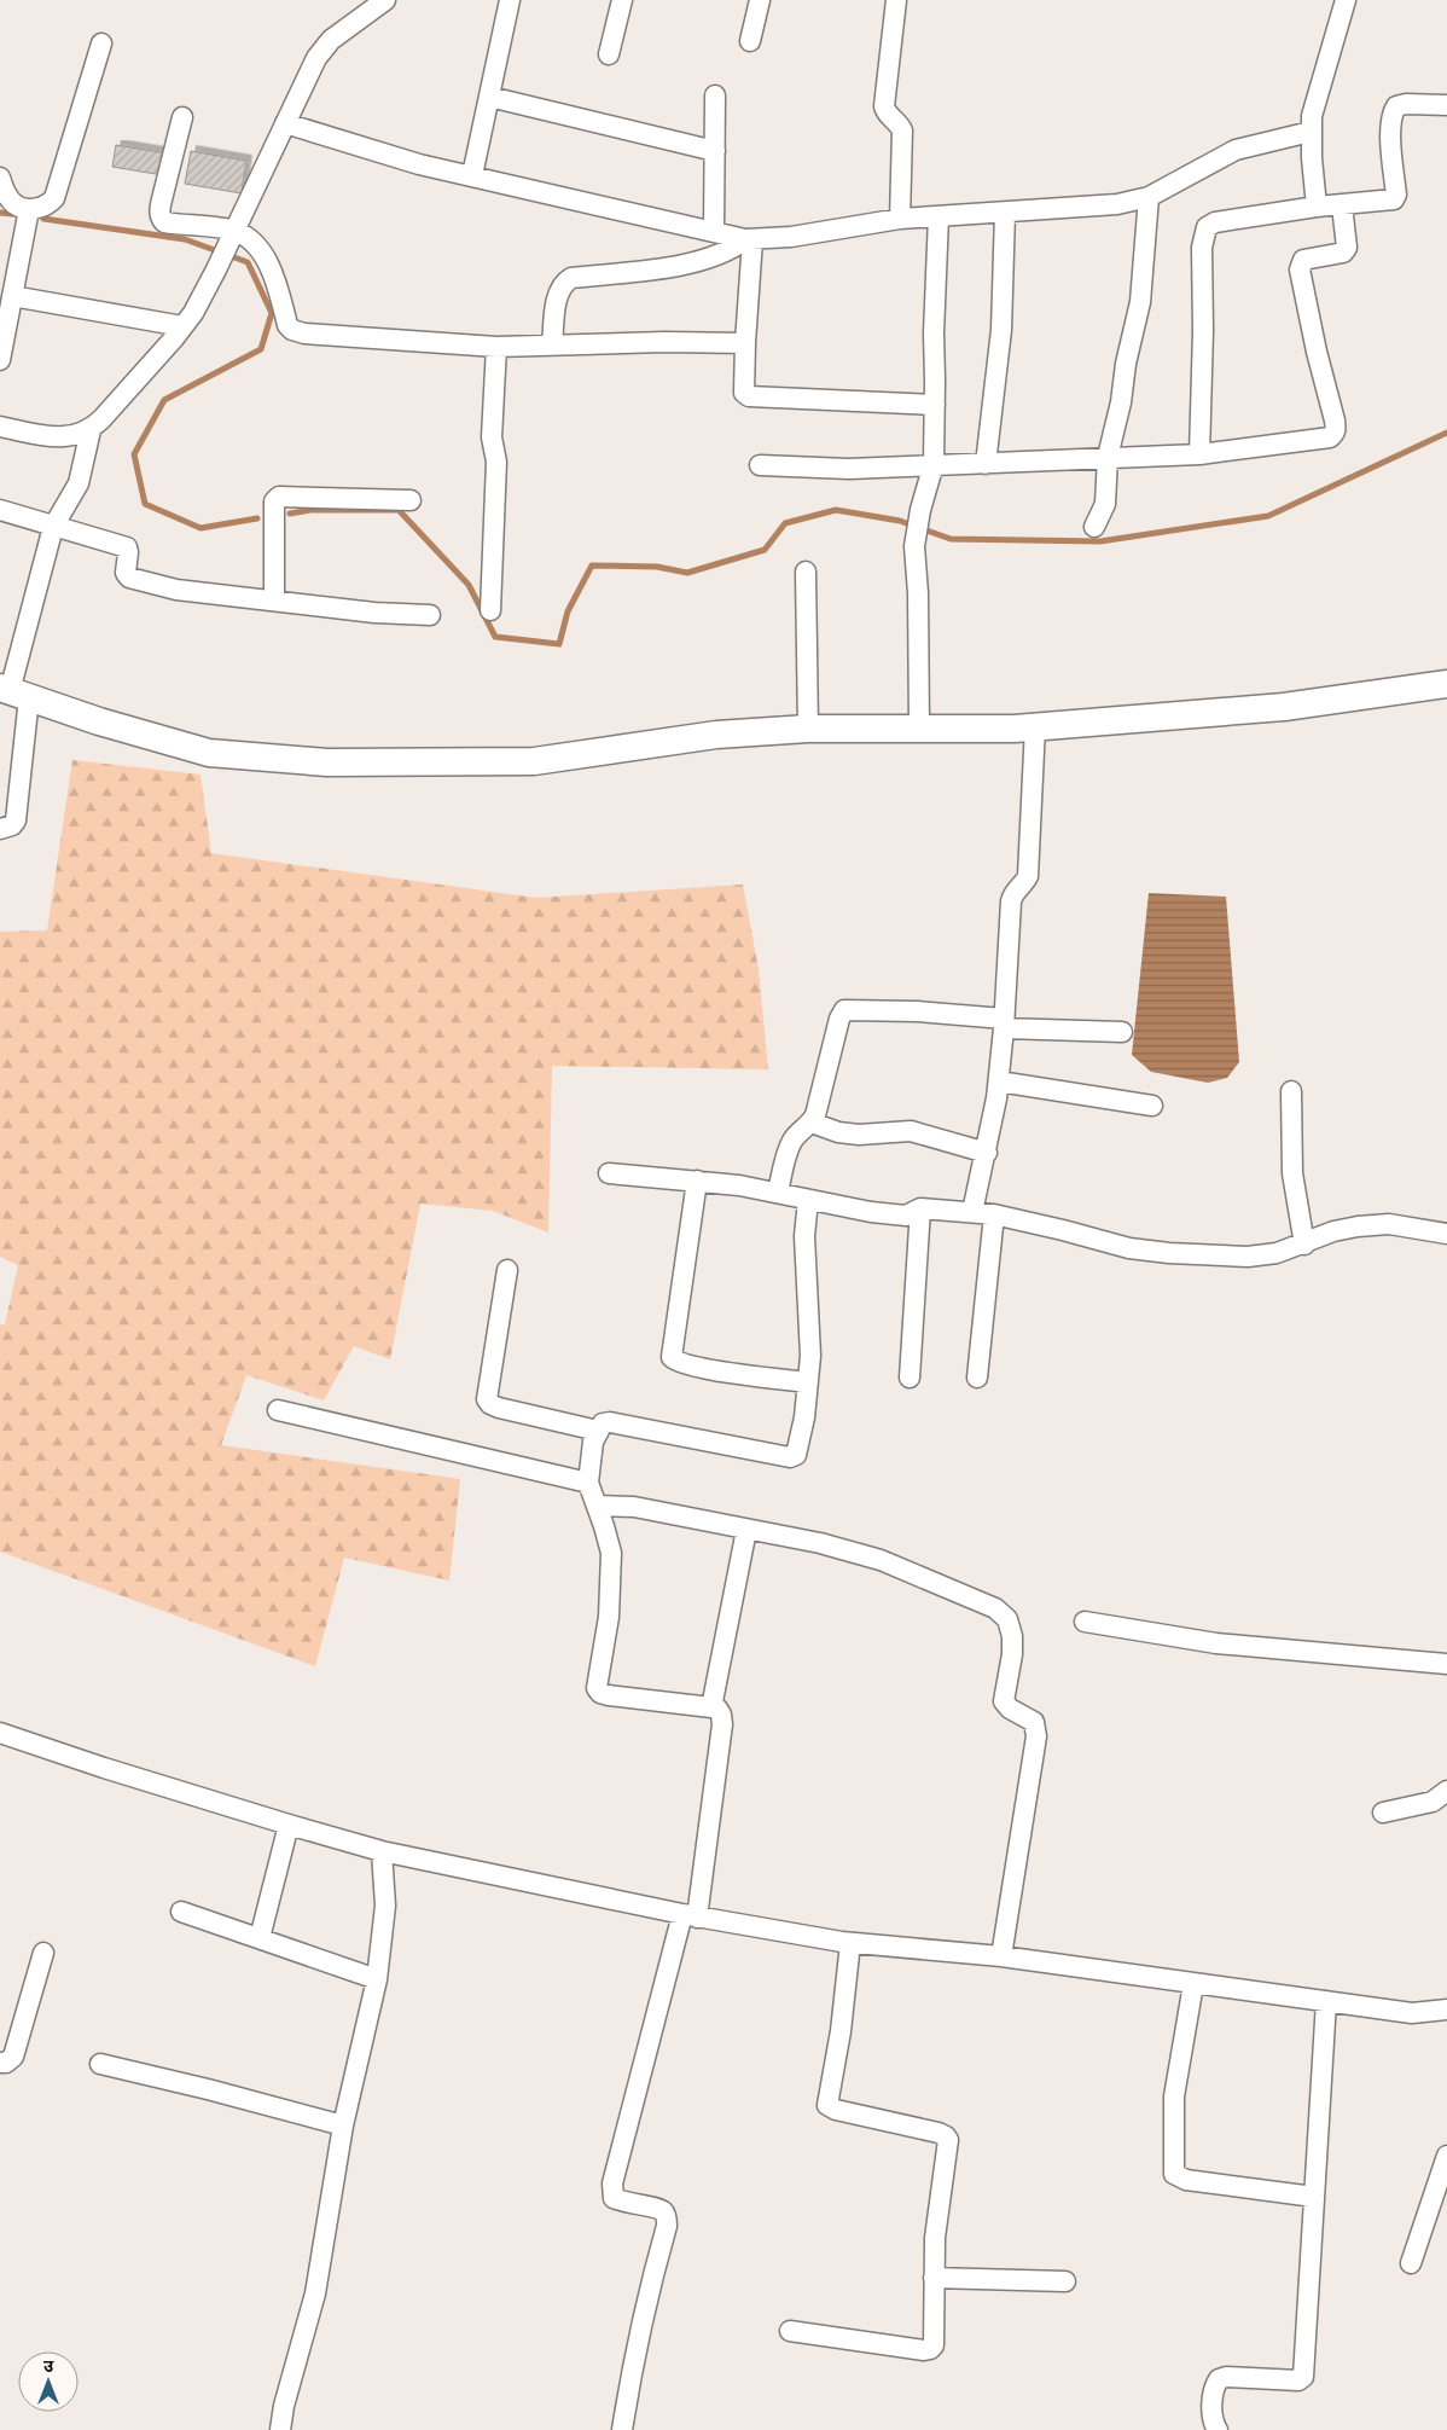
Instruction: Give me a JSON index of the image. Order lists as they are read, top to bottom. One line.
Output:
{"north":"top"}
